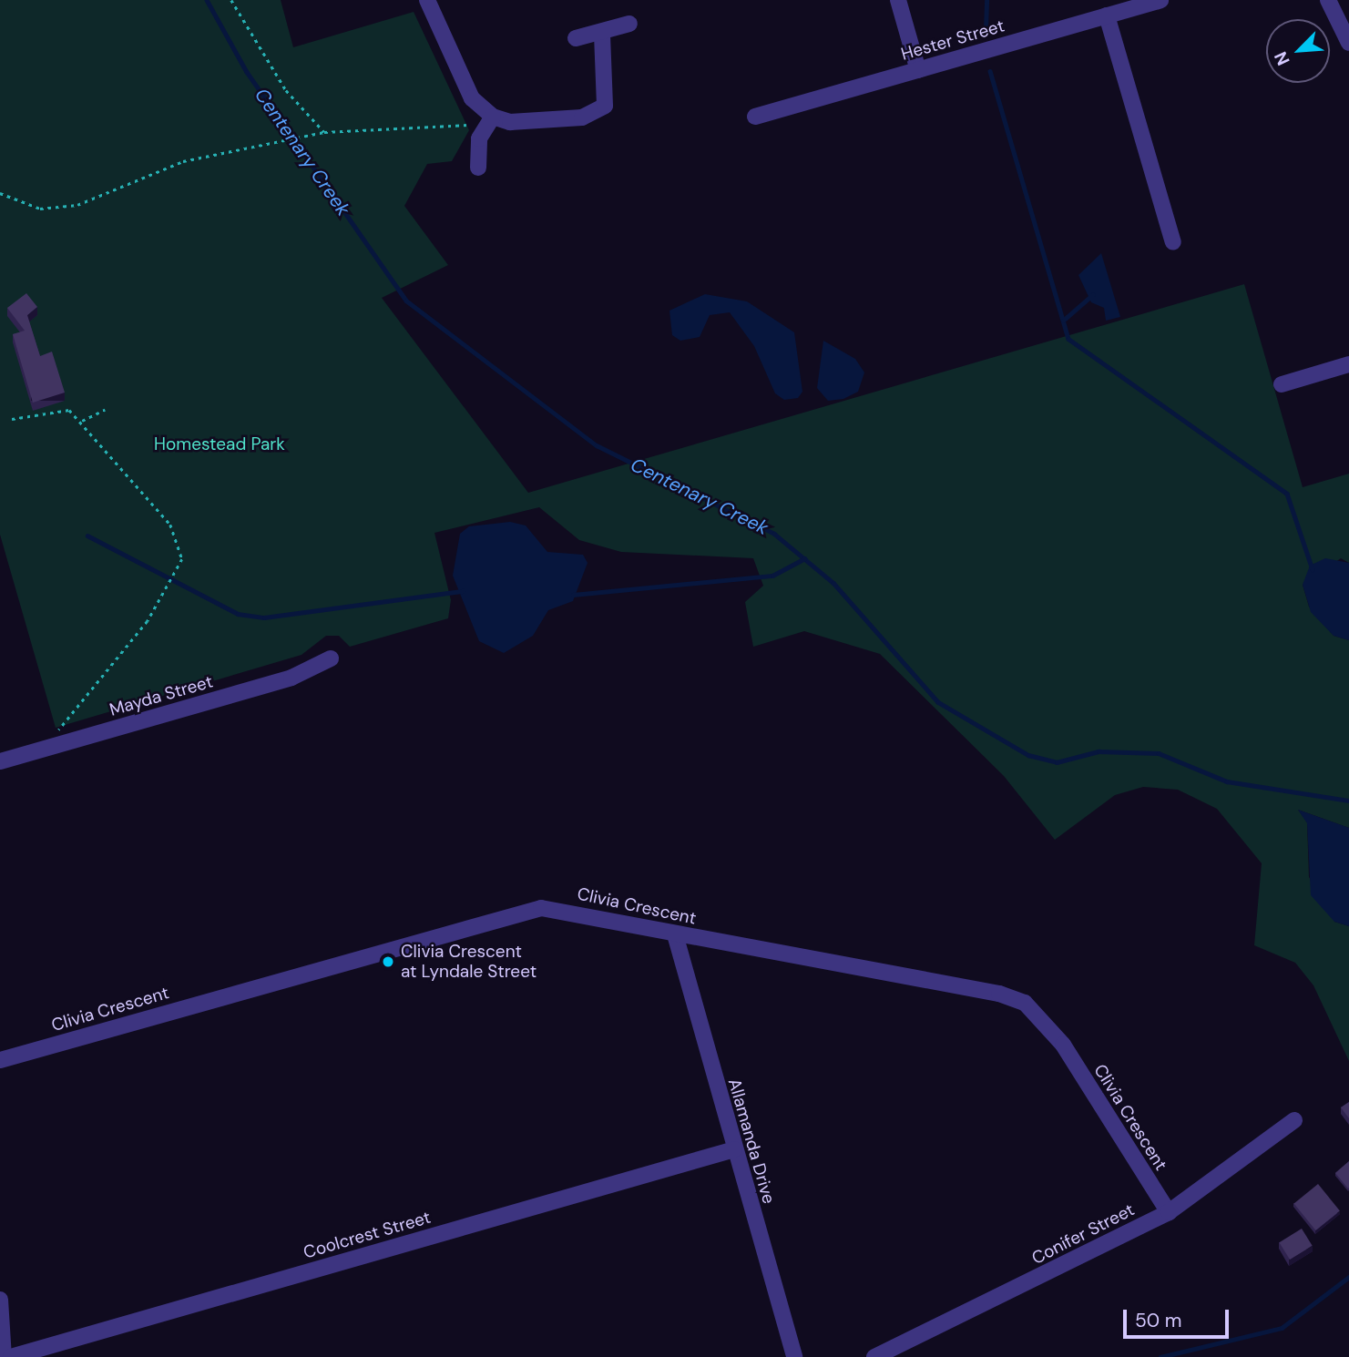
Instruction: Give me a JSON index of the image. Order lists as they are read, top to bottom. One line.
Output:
{"streets":{"street":["Hester Street","Mayda Street","Clivia Crescent","Allamanda Drive","Conifer Street","Coolcrest Street"]},"crossings":[["Clivia Crescent","Allamanda Drive"],["Clivia Crescent","Conifer Street"],["Allamanda Drive","Coolcrest Street"]],"water":["Centenary Creek"],"parks":["Homestead Park"],"places":["Clivia Crescent at Lyndale Street"],"scale_bar":"50 m","north":"bottom left"}
